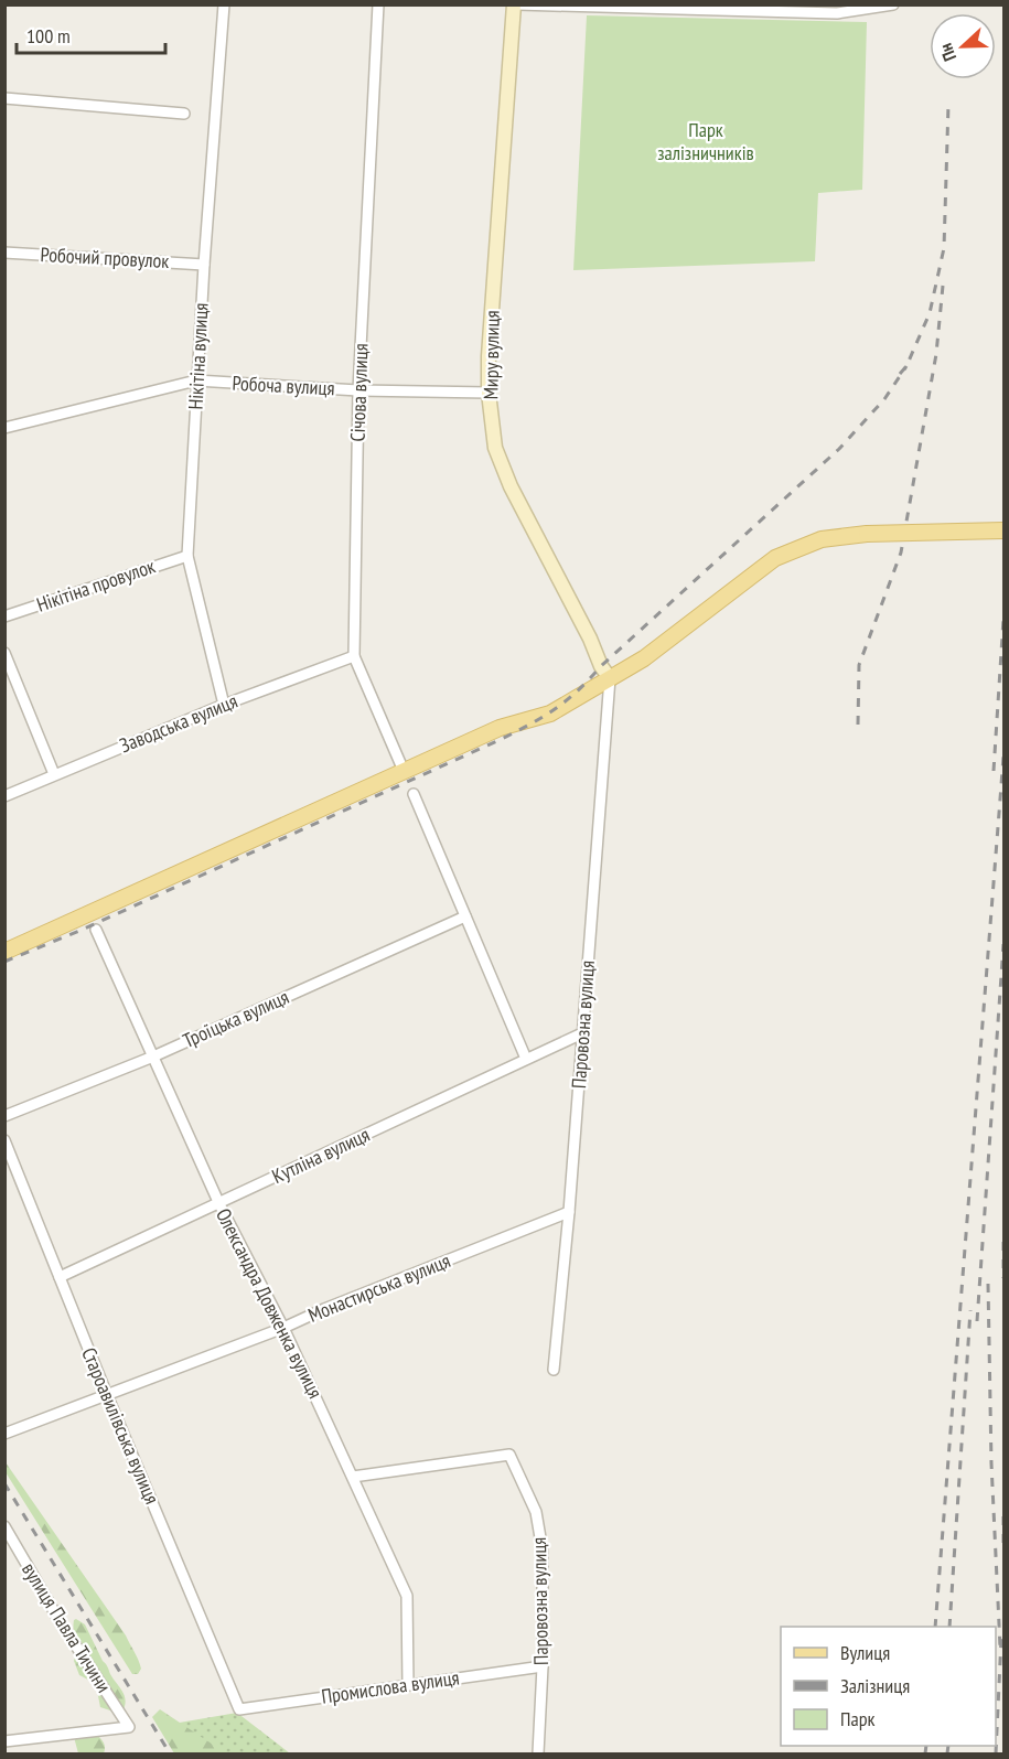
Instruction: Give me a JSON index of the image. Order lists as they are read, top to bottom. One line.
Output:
{"streets":{"main road":["Миру вулиця"],"street":["Робочий провулок","Нікітіна вулиця","Робоча вулиця","Січова вулиця","Нікітіна провулок","Заводська вулиця","Троїцька вулиця","Паровозна вулиця","Кутліна вулиця","Монастирська вулиця","Олександра Довженка вулиця","Староавилівська вулиця","вулиця Павла Тичини","Промислова вулиця"]},"crossings":[["Робочий провулок","Нікітіна вулиця"],["Миру вулиця","Робоча вулиця"],["Миру вулиця","Паровозна вулиця"],["Нікітіна вулиця","Робоча вулиця"],["Нікітіна вулиця","Нікітіна провулок"],["Нікітіна вулиця","Заводська вулиця"],["Робоча вулиця","Січова вулиця"],["Січова вулиця","Заводська вулиця"],["Троїцька вулиця","Олександра Довженка вулиця"],["Паровозна вулиця","Кутліна вулиця"],["Паровозна вулиця","Монастирська вулиця"],["Паровозна вулиця","Олександра Довженка вулиця"],["Паровозна вулиця","Промислова вулиця"],["Кутліна вулиця","Олександра Довженка вулиця"],["Кутліна вулиця","Староавилівська вулиця"],["Монастирська вулиця","Олександра Довженка вулиця"],["Монастирська вулиця","Староавилівська вулиця"],["Олександра Довженка вулиця","Промислова вулиця"],["Староавилівська вулиця","Промислова вулиця"]],"parks":["Парк залізничників"],"legend":["Вулиця","Залізниця","Парк"],"scale_bar":"100 m","north":"left"}
